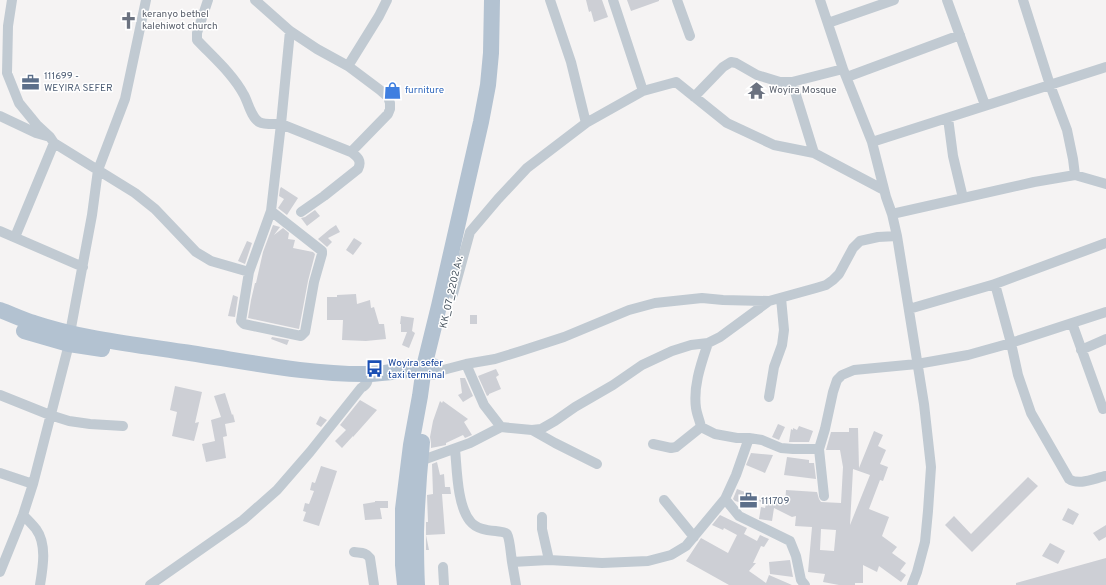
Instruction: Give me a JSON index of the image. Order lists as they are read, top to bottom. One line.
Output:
{"streets":{"main road":["KK_07_2202 Av."]},"places":{"church":["keranyo bethel kalehiwot church"],"office":["111699 - WEYIRA SEFER","111709"],"shop":["furniture"],"temple":["Woyira Mosque"],"bus stop":["Woyira sefer taxi terminal"]}}
